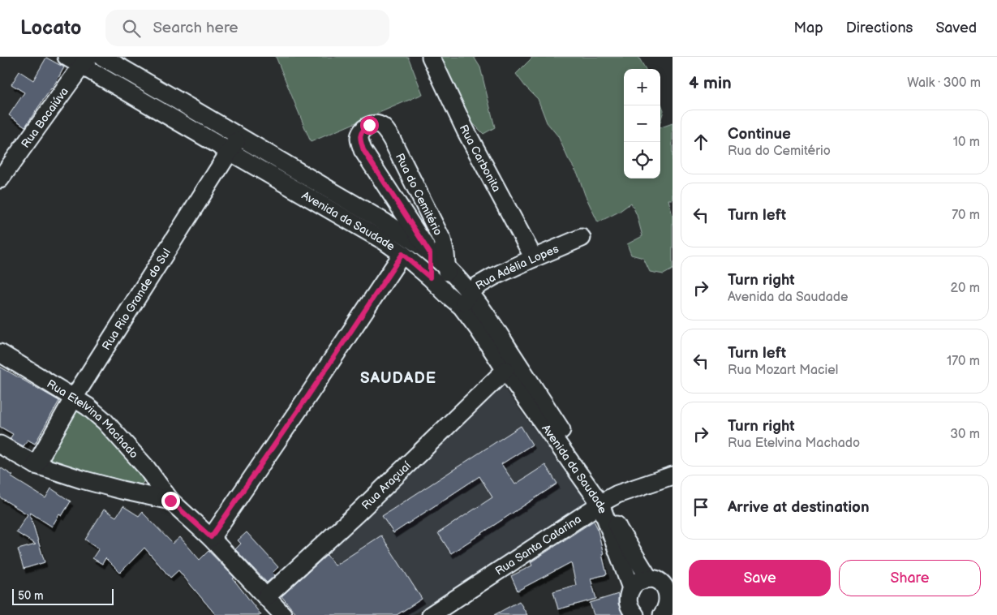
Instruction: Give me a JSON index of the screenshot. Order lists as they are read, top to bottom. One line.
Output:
{"streets":{"street":["Rua Bocaiúva","Rua Carbonita","Rua do Cemitério","Avenida da Saudade","Rua Adélia Lopes","Rua Rio Grande do Sul","Rua Etelvina Machado","Rua Araçuaí","Rua Santa Catarina"]},"crossings":[["Rua Bocaiúva","Avenida da Saudade"],["Rua Carbonita","Rua Adélia Lopes"],["Rua do Cemitério","Avenida da Saudade"],["Avenida da Saudade","Rua Adélia Lopes"],["Avenida da Saudade","Rua Rio Grande do Sul"],["Avenida da Saudade","Rua Araçuaí"],["Avenida da Saudade","Rua Santa Catarina"],["Rua Rio Grande do Sul","Rua Etelvina Machado"],["Rua Etelvina Machado","Rua Araçuaí"]],"districts":["SAUDADE"],"scale_bar":"50 m","page":{"header":"Locato","search":"Search here","nav":["Map","Directions","Saved"],"heading":["4 min","Walk · 300 m"],"map_buttons":["+","−"],"list":[["Continue","Rua do Cemitério","10 m"],["Turn left","70 m"],["Turn right","Avenida da Saudade","20 m"],["Turn left","Rua Mozart Maciel","170 m"],["Turn right","Rua Etelvina Machado","30 m"],"Arrive at destination"],"buttons":["Save","Share"],"scale":"50 m"}}
